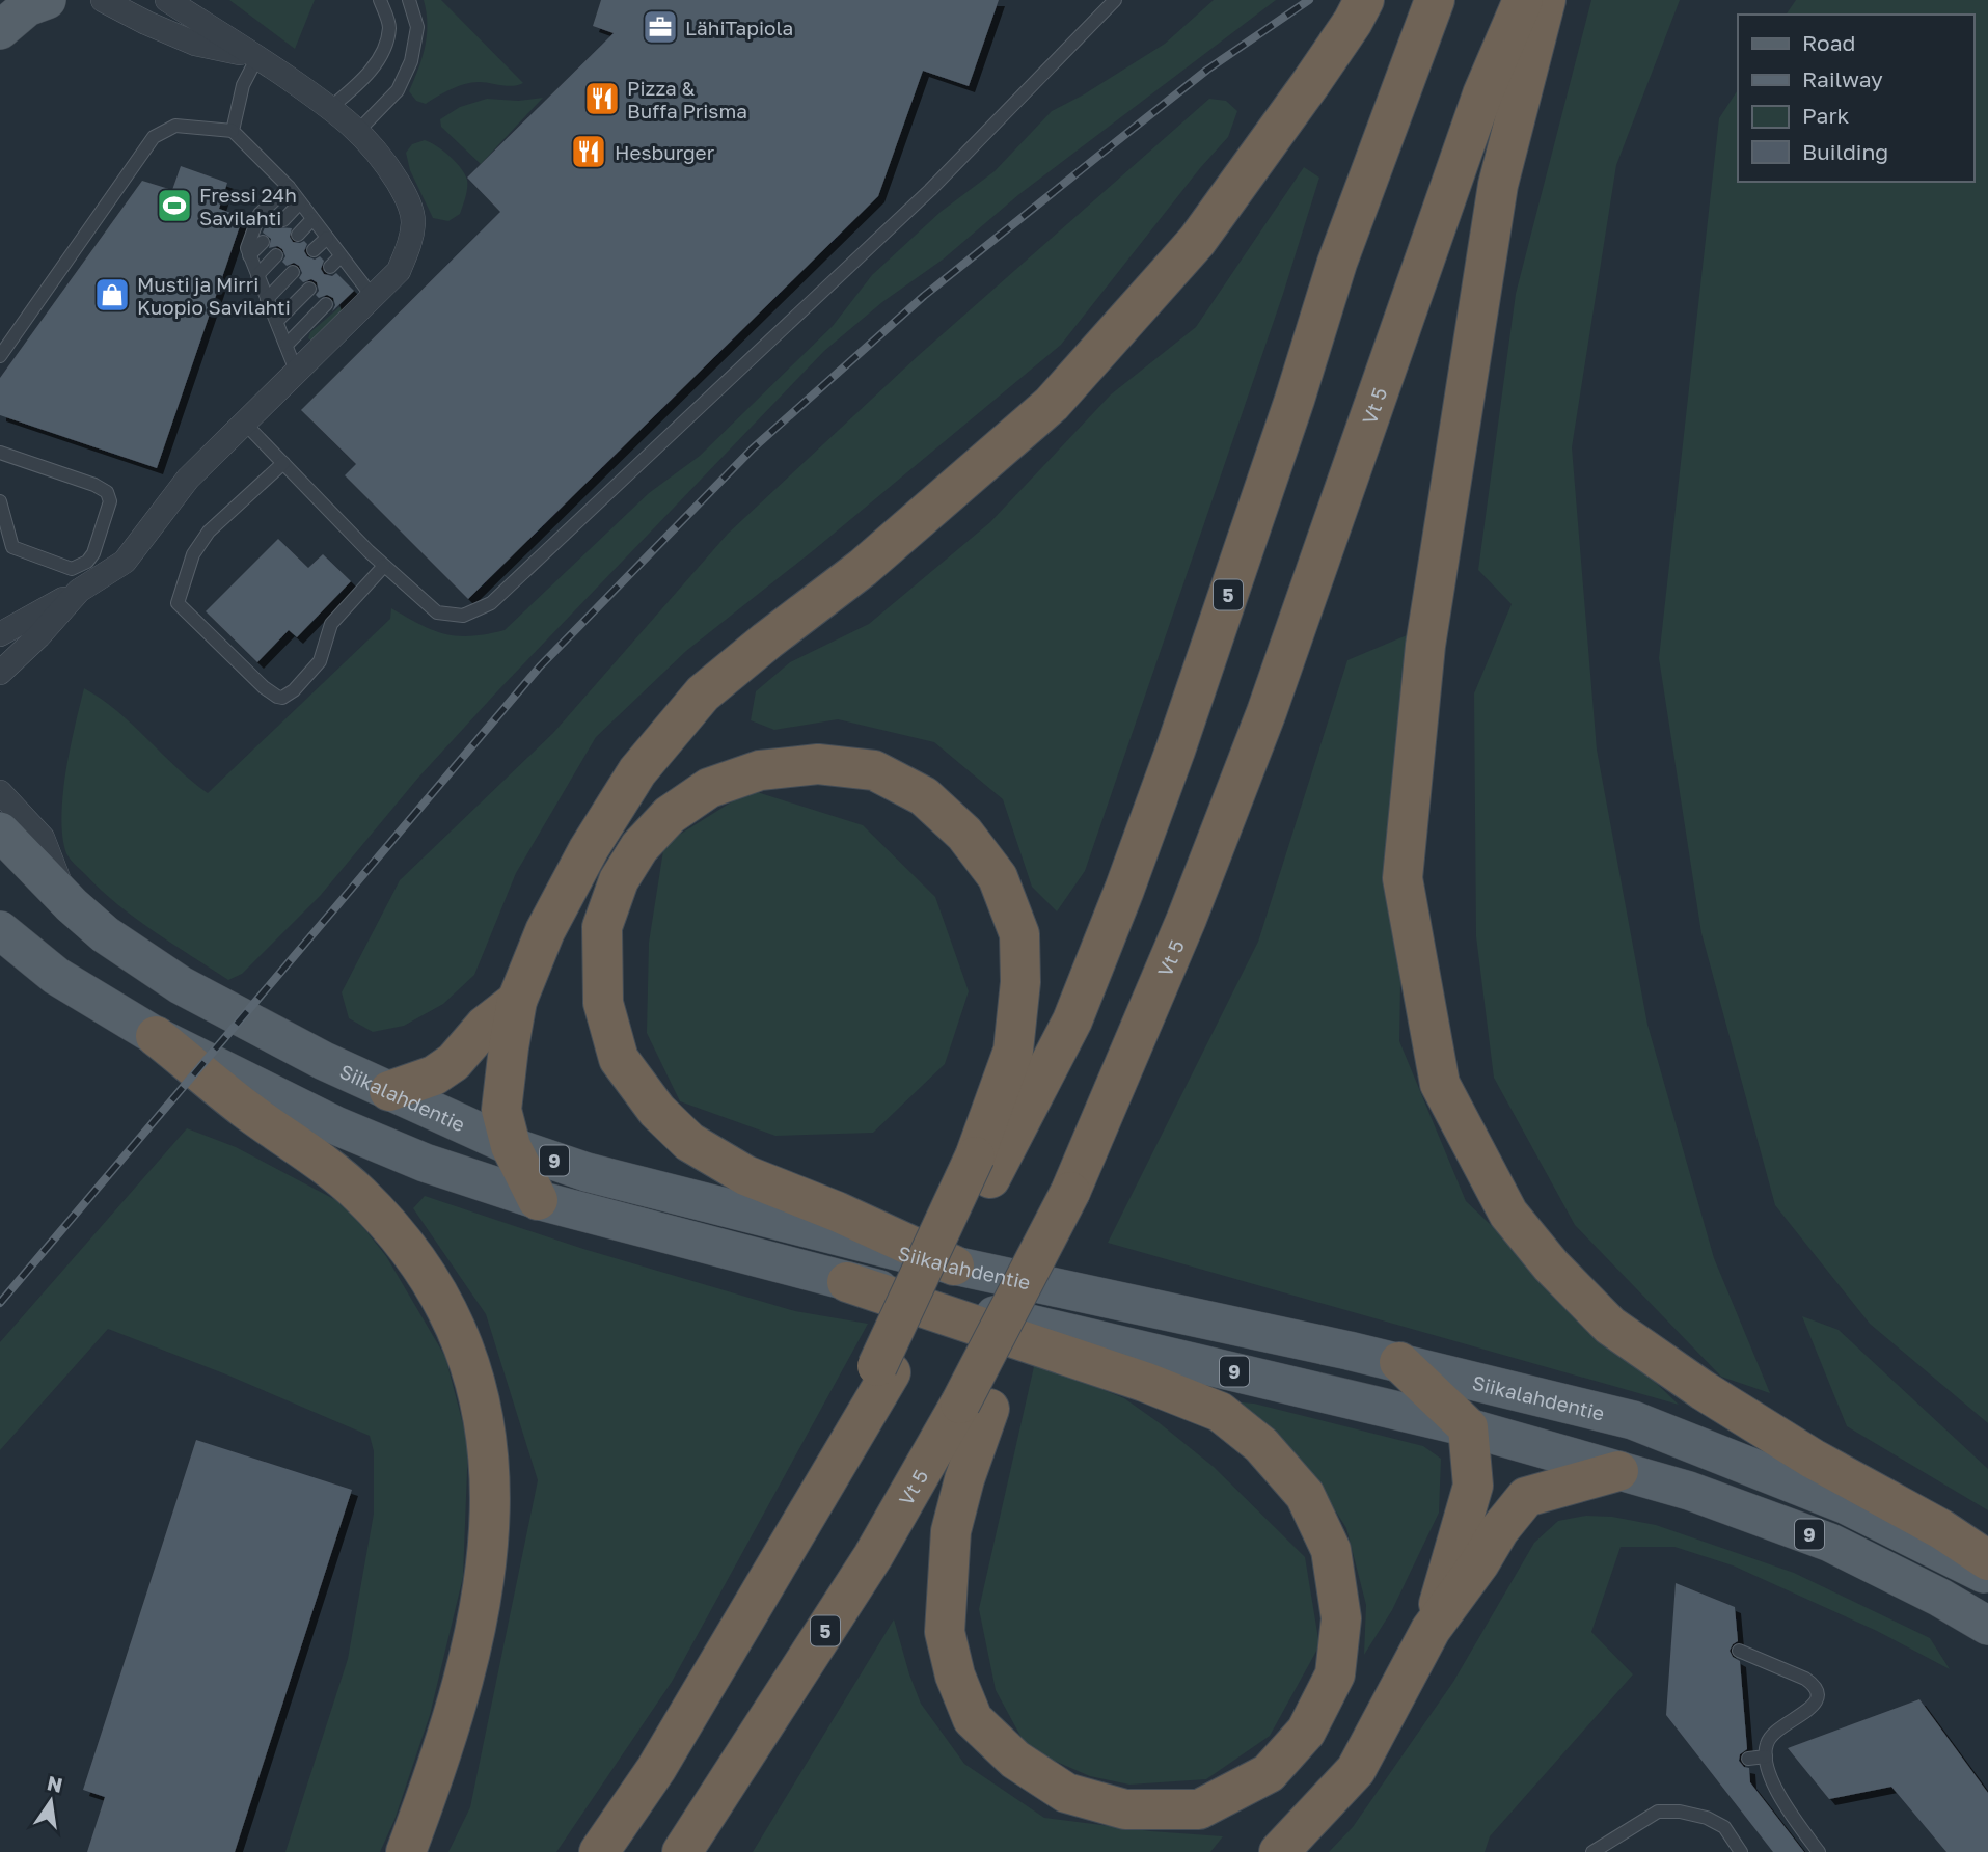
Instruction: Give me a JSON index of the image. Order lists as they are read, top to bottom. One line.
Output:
{"streets":{"highway":["Vt 5","5"],"main road":["Siikalahdentie","9"]},"places":{"office":["LähiTapiola"],"restaurant":["Pizza & Buffa Prisma","Hesburger"],"sports":["Fressi 24h Savilahti"],"shop":["Musti ja Mirri Kuopio Savilahti"]},"legend":["Road","Railway","Park","Building"],"north":"top"}
